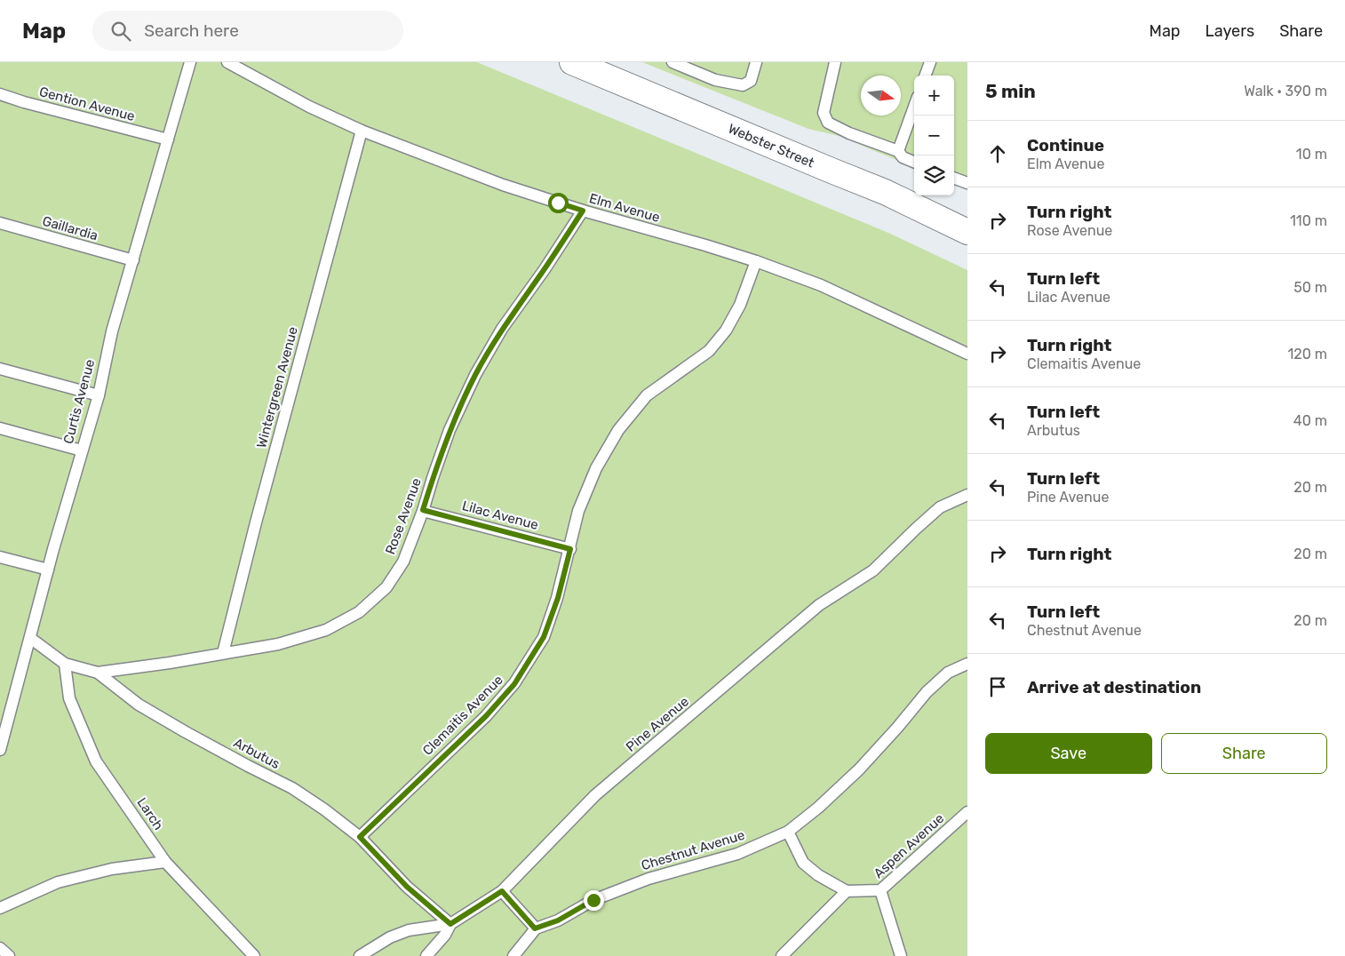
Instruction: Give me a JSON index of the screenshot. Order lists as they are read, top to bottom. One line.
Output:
{"streets":{"main road":["Webster Street"],"lane":["Gention Avenue","Elm Avenue","Gaillardia","Wintergreen Avenue","Curtis Avenue","Lilac Avenue","Rose Avenue","Clemaitis Avenue","Pine Avenue","Arbutus","Larch","Aspen Avenue","Chestnut Avenue"]},"crossings":[["Gention Avenue","Curtis Avenue"],["Elm Avenue","Wintergreen Avenue"],["Elm Avenue","Rose Avenue"],["Elm Avenue","Clemaitis Avenue"],["Gaillardia","Curtis Avenue"],["Wintergreen Avenue","Rose Avenue"],["Curtis Avenue","Arbutus"],["Lilac Avenue","Rose Avenue"],["Lilac Avenue","Clemaitis Avenue"],["Rose Avenue","Arbutus"],["Clemaitis Avenue","Arbutus"],["Pine Avenue","Arbutus"],["Arbutus","Larch"]],"north":"right","page":{"header":"Map","search":"Search here","nav":["Map","Layers","Share"],"heading":["5 min","Walk · 390 m"],"map_buttons":["+","−"],"list":[["Continue","Elm Avenue","10 m"],["Turn right","Rose Avenue","110 m"],["Turn left","Lilac Avenue","50 m"],["Turn right","Clemaitis Avenue","120 m"],["Turn left","Arbutus","40 m"],["Turn left","Pine Avenue","20 m"],["Turn right","20 m"],["Turn left","Chestnut Avenue","20 m"],"Arrive at destination"],"buttons":["Save","Share"]}}
